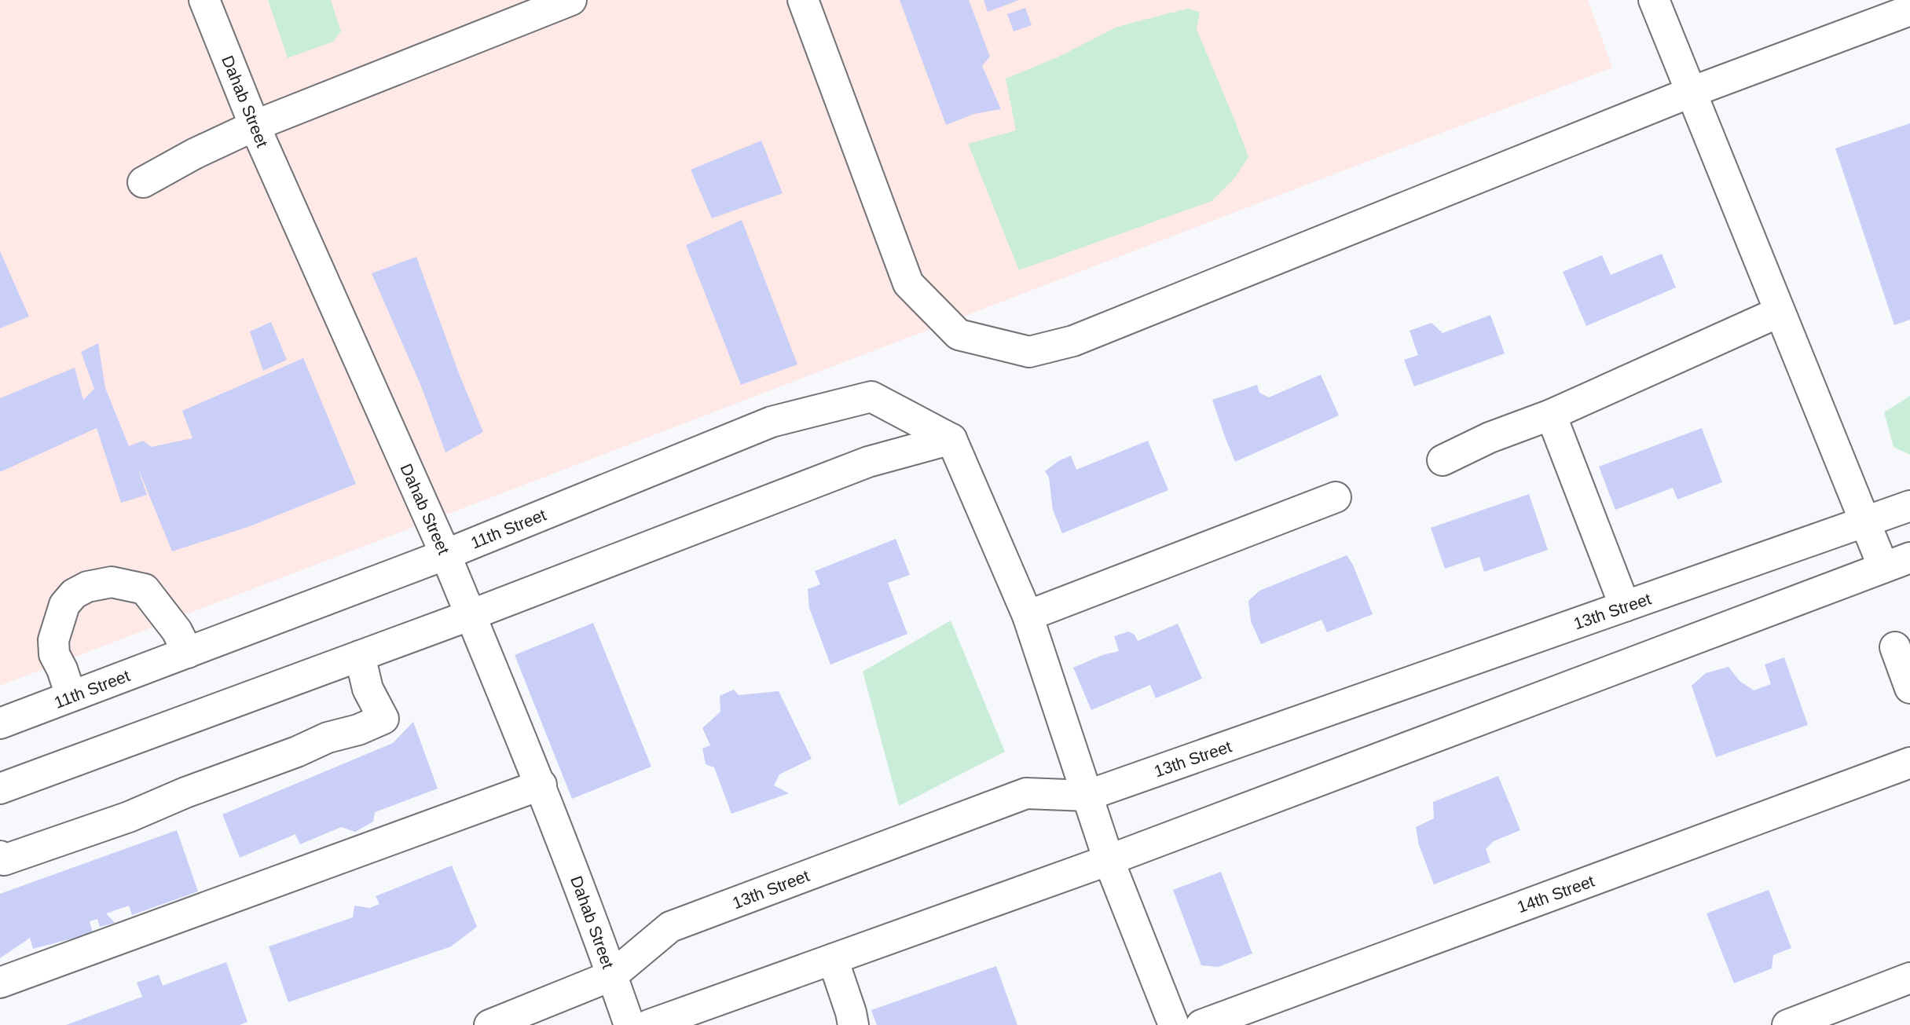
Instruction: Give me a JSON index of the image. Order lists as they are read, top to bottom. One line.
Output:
{"streets":{"street":["Dahab Street","11th Street","13th Street","14th Street"]},"crossings":[["Dahab Street","11th Street"],["Dahab Street","13th Street"]]}
